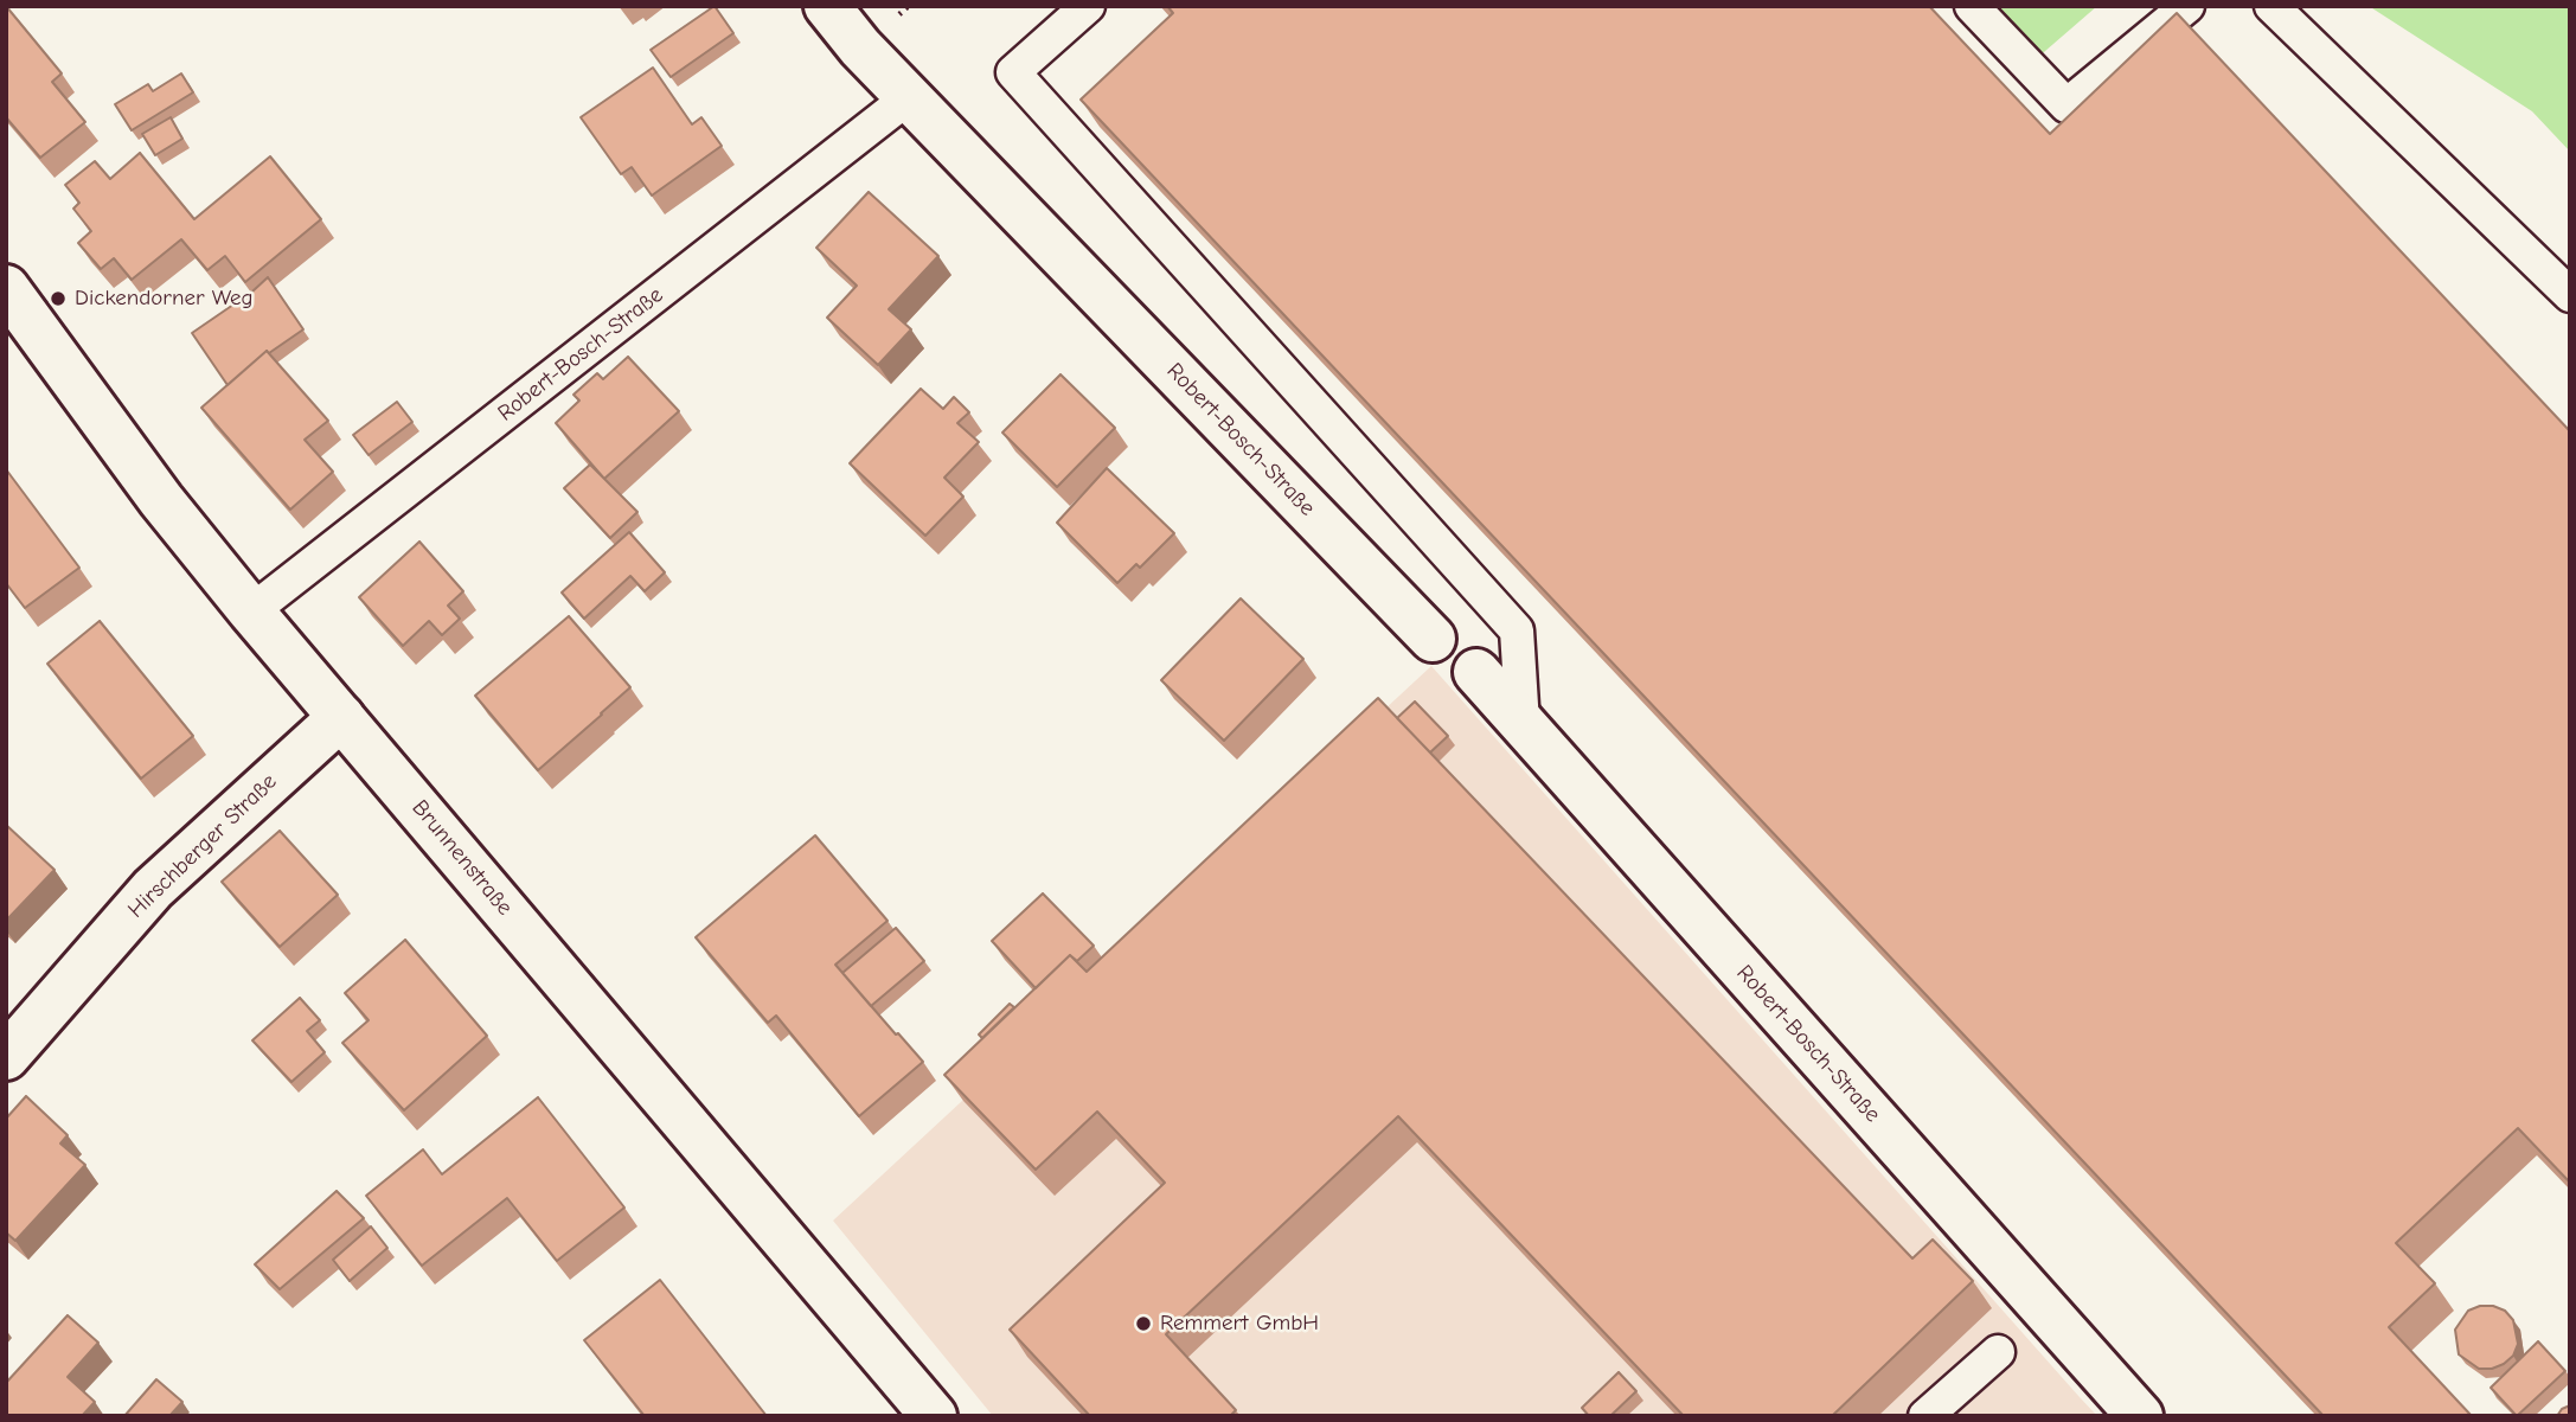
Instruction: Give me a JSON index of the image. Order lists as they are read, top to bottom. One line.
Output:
{"streets":{"street":["Robert-Bosch-Straße","Hirschberger Straße","Brunnenstraße"]},"crossings":[["Robert-Bosch-Straße","Brunnenstraße"],["Hirschberger Straße","Brunnenstraße"]],"places":["Dickendorner Weg","Remmert GmbH"]}
